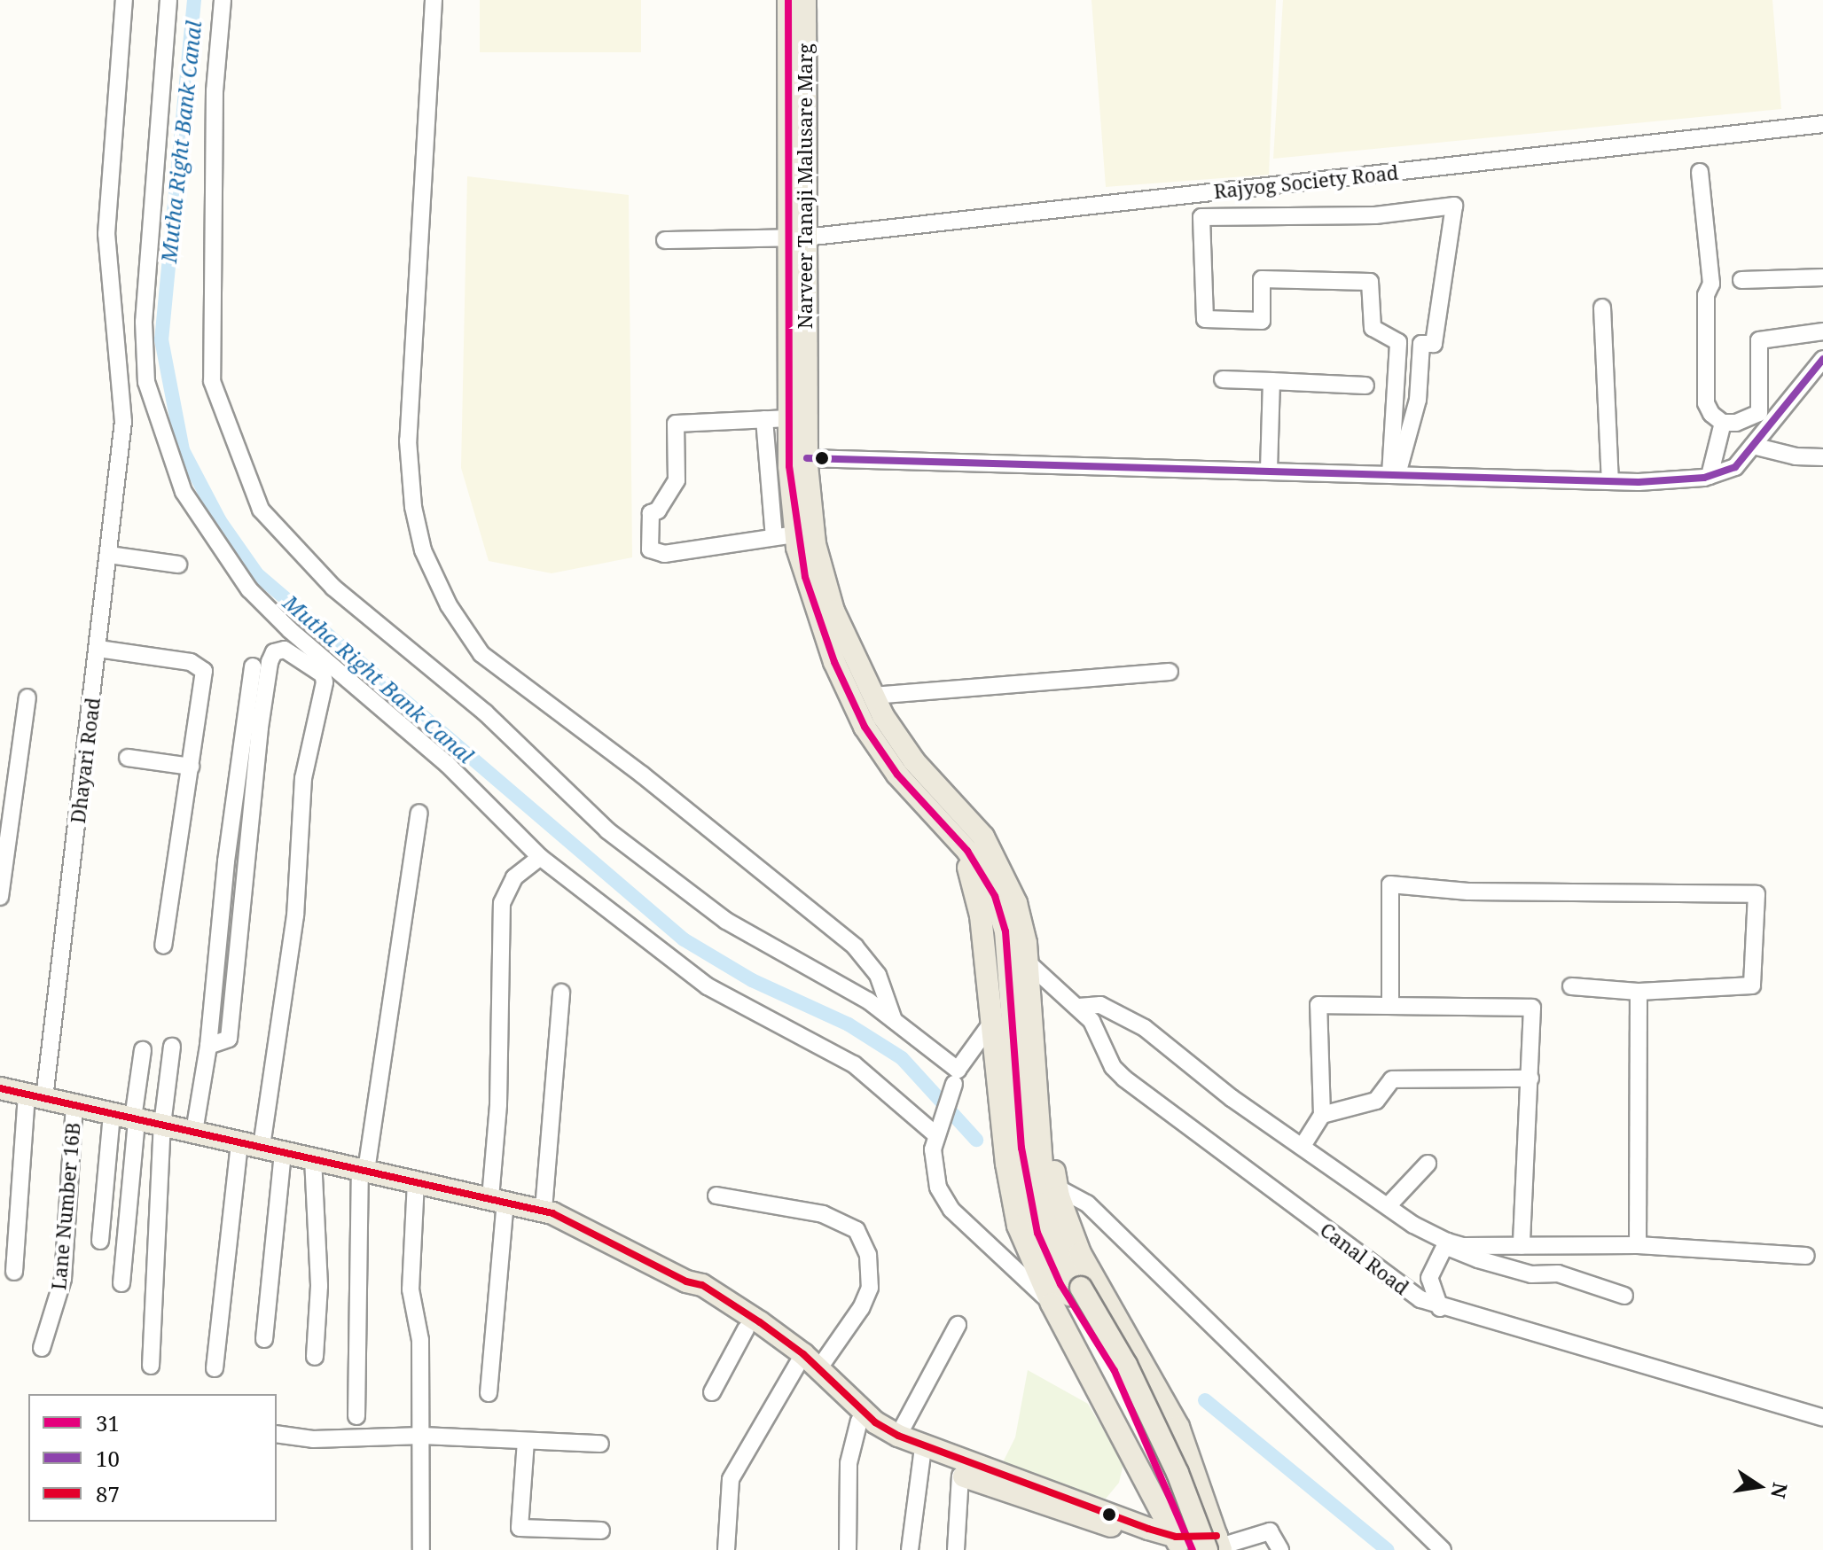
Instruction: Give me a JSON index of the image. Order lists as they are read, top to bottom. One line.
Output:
{"streets":{"main road":["Narveer Tanaji Malusare Marg"],"street":["Rajyog Society Road","Dhayari Road","Lane Number 16B","Canal Road"]},"crossings":[["Rajyog Society Road","Narveer Tanaji Malusare Marg"],["Narveer Tanaji Malusare Marg","Canal Road"]],"water":["Mutha Right Bank Canal"],"lines":["transit line 31","transit line 10","transit line 87"],"legend":["31","10","87"],"north":"right"}
